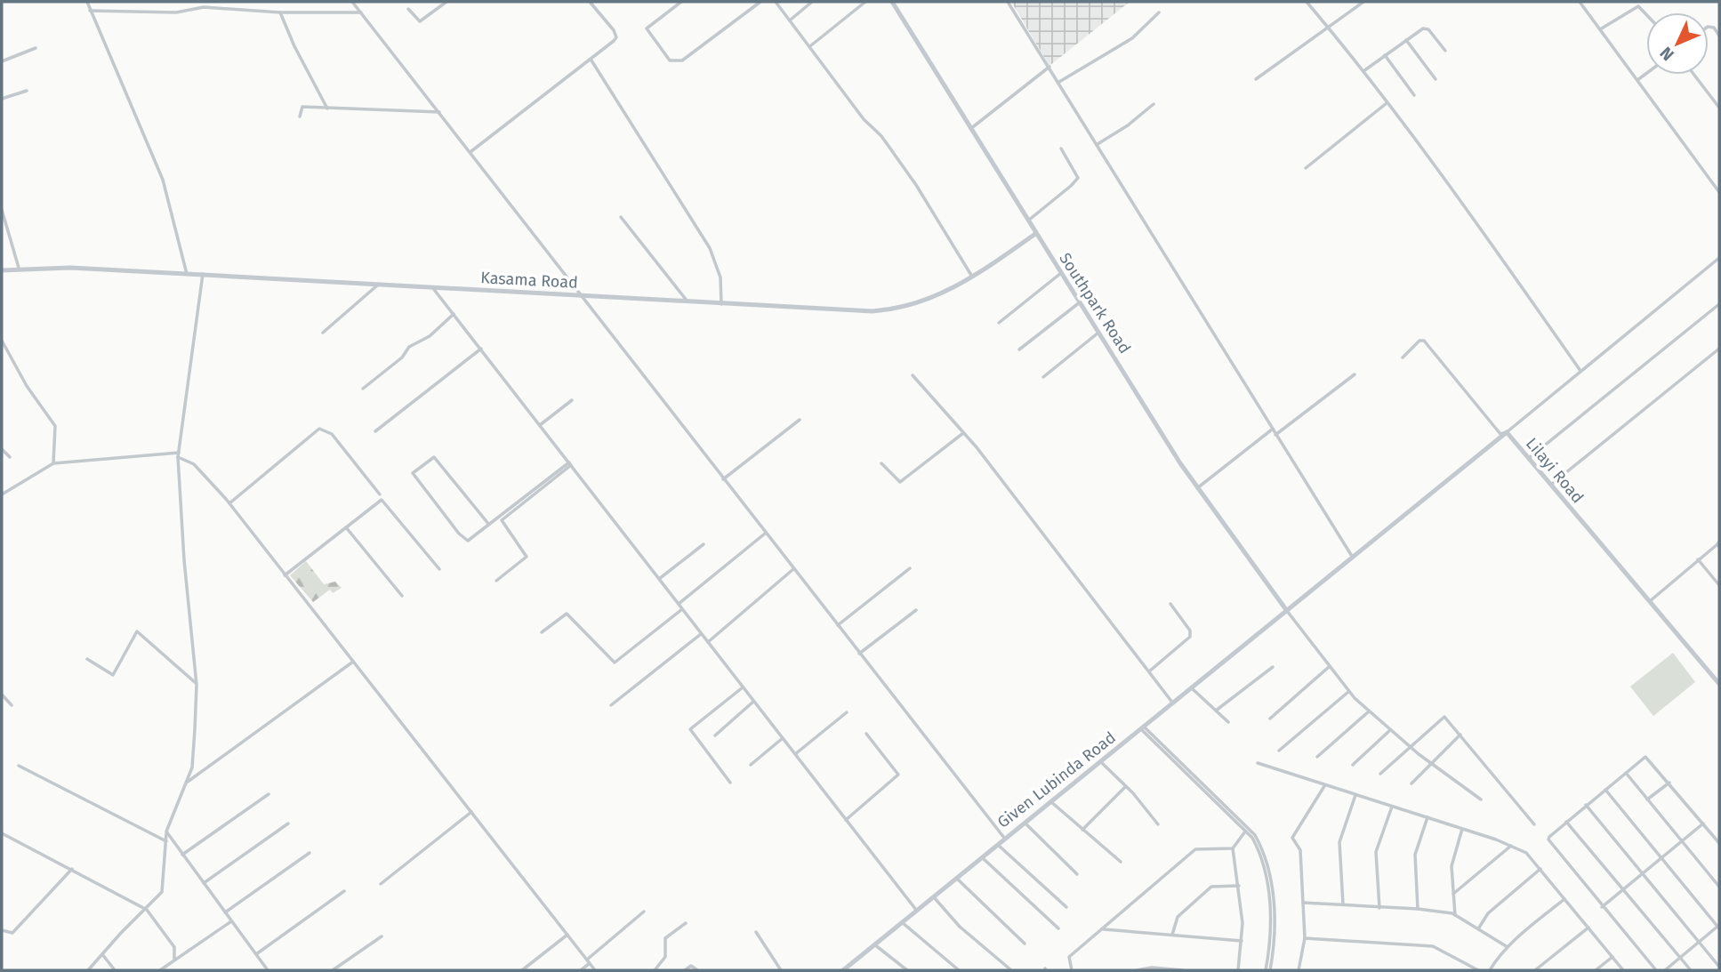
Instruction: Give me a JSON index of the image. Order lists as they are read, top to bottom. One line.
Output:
{"streets":{"street":["Kasama Road","Southpark Road","Lilayi Road","Given Lubinda Road"]},"crossings":[["Kasama Road","Southpark Road"],["Southpark Road","Lilayi Road"],["Southpark Road","Given Lubinda Road"],["Lilayi Road","Given Lubinda Road"]],"north":"bottom left"}
